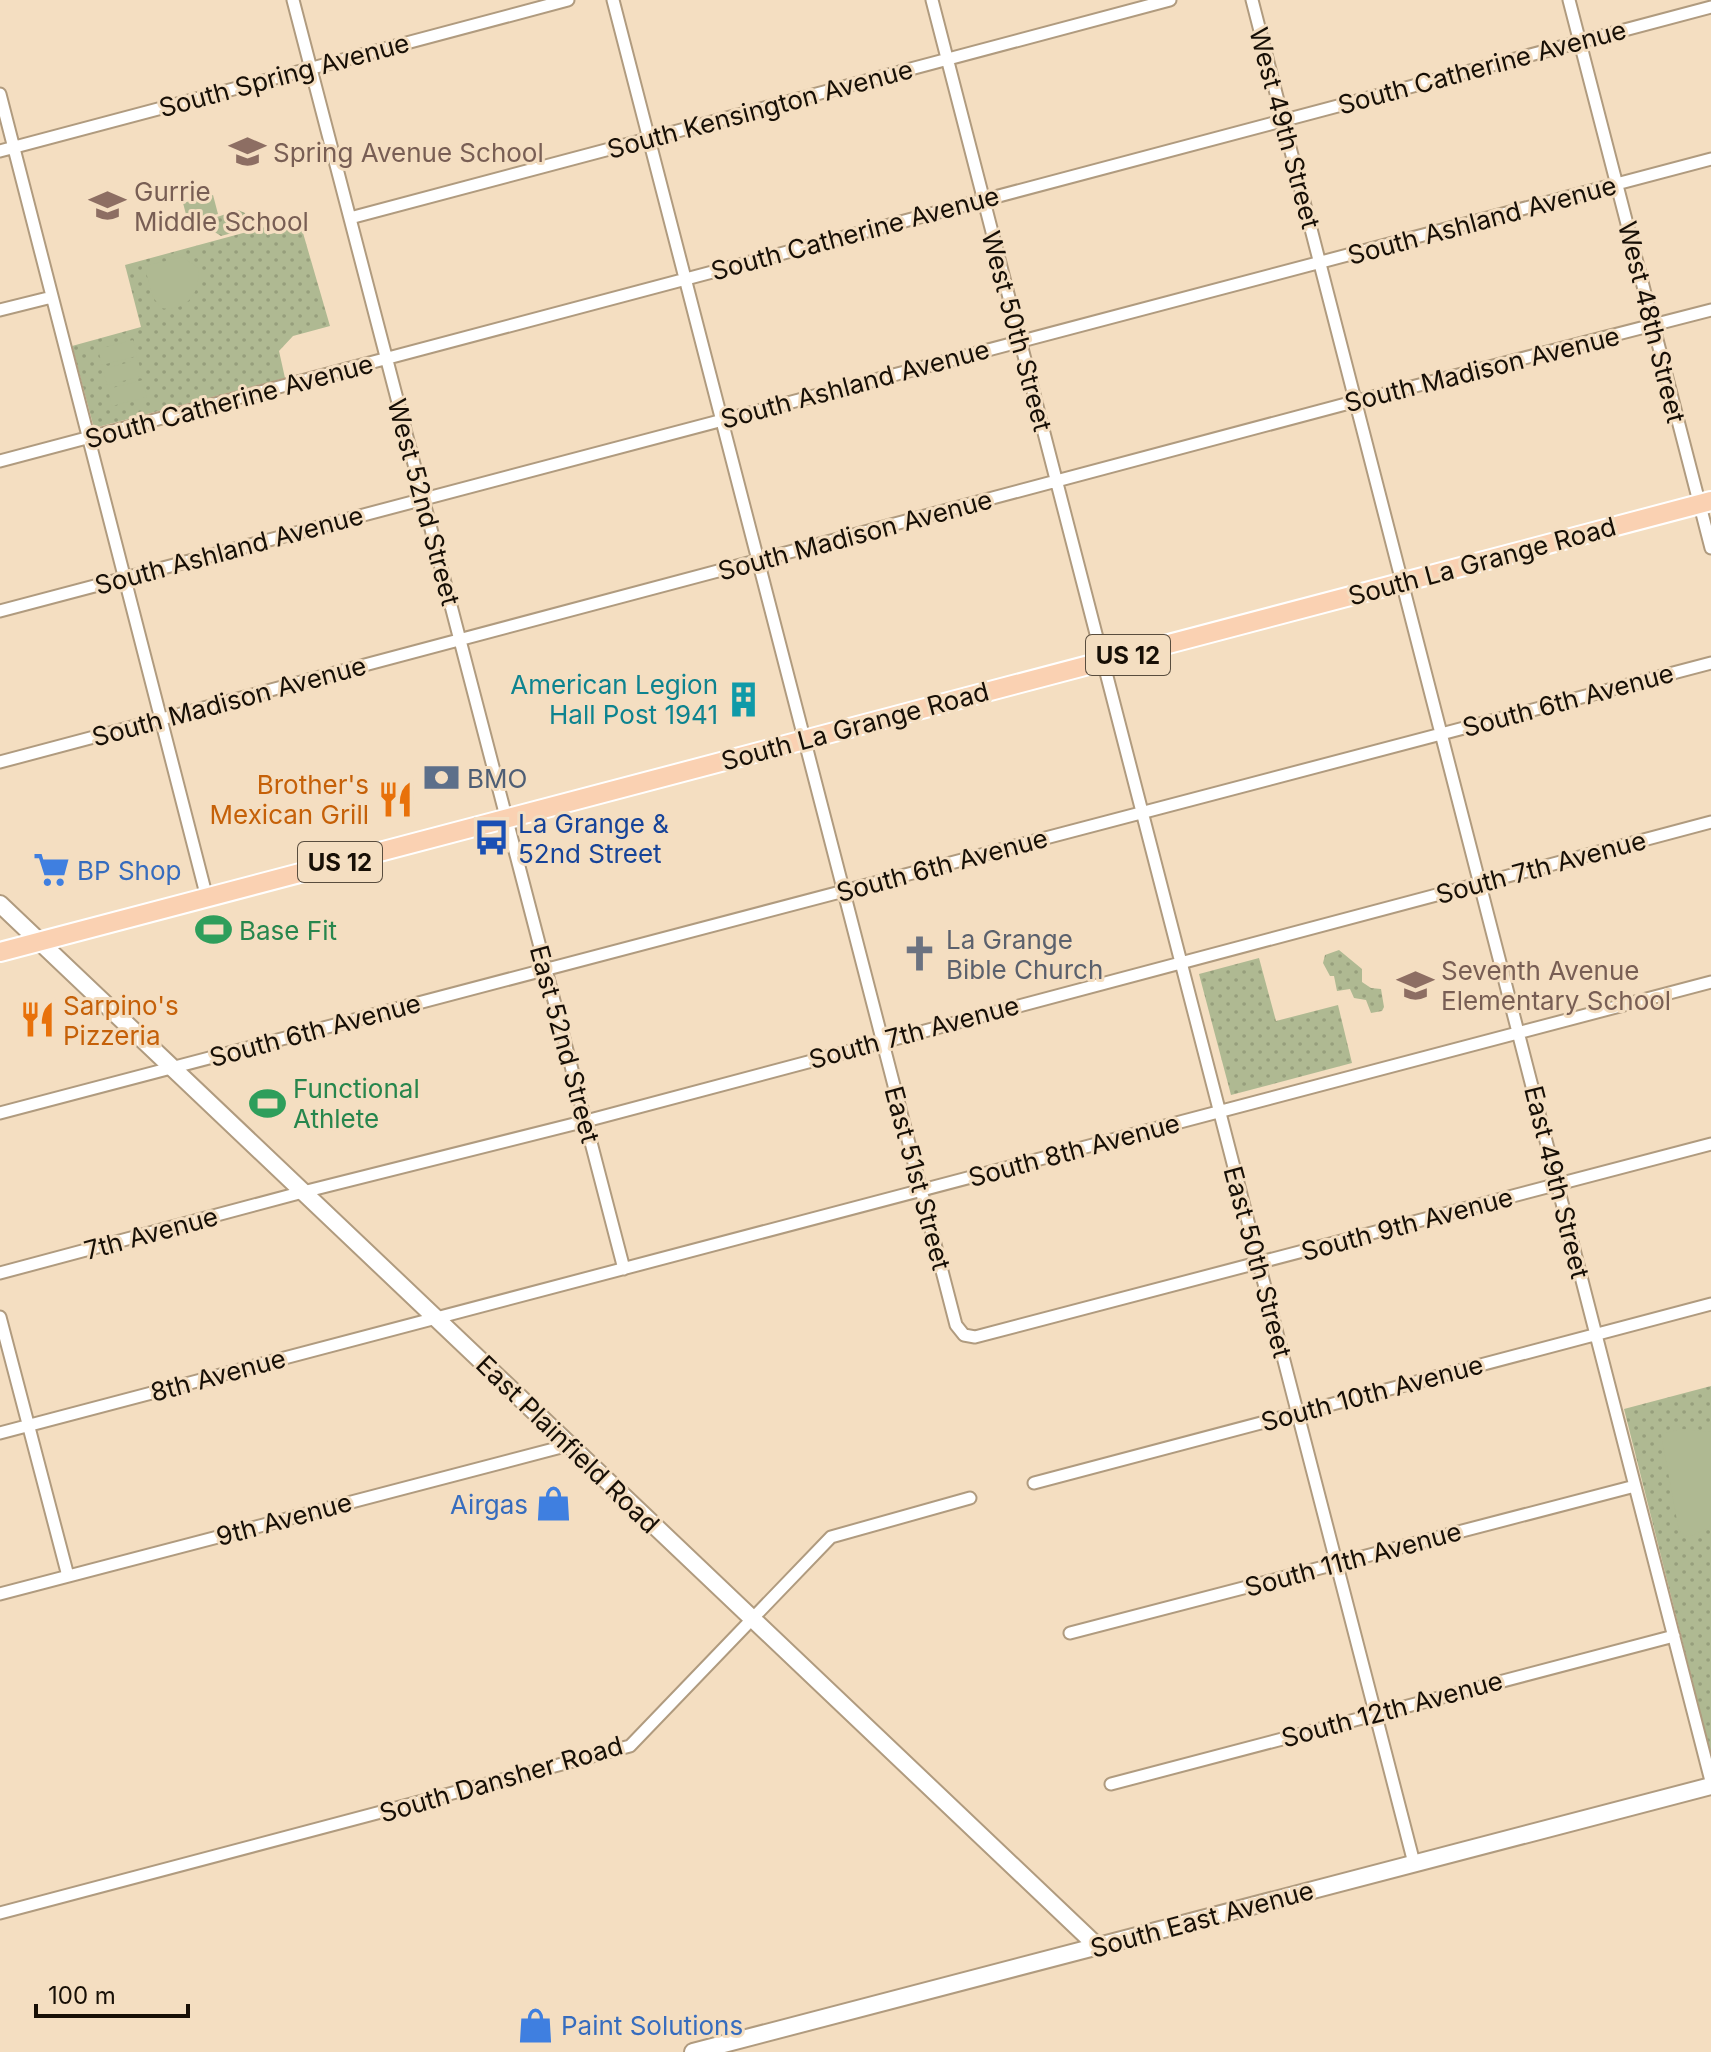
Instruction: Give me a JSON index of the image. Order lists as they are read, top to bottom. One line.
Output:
{"streets":{"main road":["South La Grange Road","US 12","East Plainfield Road","South East Avenue"],"street":["South Catherine Avenue","South Spring Avenue","South Kensington Avenue","West 49th Street","South Ashland Avenue","West 48th Street","West 50th Street","South Madison Avenue","West 52nd Street","South 6th Avenue","South 7th Avenue","East 52nd Street","South 8th Avenue","East 51st Street","East 49th Street","South 9th Avenue","7th Avenue","East 50th Street","8th Avenue","South 10th Avenue","9th Avenue","South 11th Avenue","South 12th Avenue","South Dansher Road"]},"crossings":[["South Catherine Avenue","West 49th Street"],["South Catherine Avenue","West 48th Street"],["South Catherine Avenue","West 50th Street"],["South Catherine Avenue","West 52nd Street"],["South Catherine Avenue","East 51st Street"],["South Spring Avenue","West 52nd Street"],["South Kensington Avenue","West 50th Street"],["South Kensington Avenue","West 52nd Street"],["South Kensington Avenue","East 51st Street"],["West 49th Street","South Ashland Avenue"],["West 49th Street","South Madison Avenue"],["West 49th Street","South La Grange Road"],["West 49th Street","East 49th Street"],["South Ashland Avenue","West 48th Street"],["South Ashland Avenue","West 50th Street"],["South Ashland Avenue","West 52nd Street"],["South Ashland Avenue","East 51st Street"],["West 48th Street","South Madison Avenue"],["West 48th Street","South La Grange Road"],["West 50th Street","South Madison Avenue"],["West 50th Street","South La Grange Road"],["West 50th Street","East 50th Street"],["South Madison Avenue","West 52nd Street"],["South Madison Avenue","East 51st Street"],["West 52nd Street","South La Grange Road"],["West 52nd Street","East 52nd Street"],["South La Grange Road","East 52nd Street"],["South La Grange Road","East 51st Street"],["South La Grange Road","East 49th Street"],["South La Grange Road","East 50th Street"],["South La Grange Road","East Plainfield Road"],["South 6th Avenue","East 52nd Street"],["South 6th Avenue","East 51st Street"],["South 6th Avenue","East 49th Street"],["South 6th Avenue","East 50th Street"],["South 6th Avenue","East Plainfield Road"],["South 7th Avenue","East 52nd Street"],["South 7th Avenue","East 51st Street"],["South 7th Avenue","East 49th Street"],["South 7th Avenue","7th Avenue"],["South 7th Avenue","East 50th Street"],["South 7th Avenue","East Plainfield Road"],["East 52nd Street","South 8th Avenue"],["South 8th Avenue","East 51st Street"],["South 8th Avenue","East 49th Street"],["South 8th Avenue","East 50th Street"],["South 8th Avenue","8th Avenue"],["South 8th Avenue","East Plainfield Road"],["East 51st Street","South 9th Avenue"],["East 49th Street","South 9th Avenue"],["East 49th Street","South 10th Avenue"],["East 49th Street","South 11th Avenue"],["East 49th Street","South 12th Avenue"],["East 49th Street","South East Avenue"],["South 9th Avenue","East 50th Street"],["7th Avenue","East Plainfield Road"],["East 50th Street","South 10th Avenue"],["East 50th Street","South 11th Avenue"],["East 50th Street","South 12th Avenue"],["East 50th Street","South East Avenue"],["8th Avenue","East Plainfield Road"],["East Plainfield Road","9th Avenue"],["East Plainfield Road","South Dansher Road"],["East Plainfield Road","South East Avenue"]],"places":{"school or university":["Spring Avenue School","Gurrie Middle School","Seventh Avenue Elementary School"],"building":["American Legion Hall Post 1941"],"bank":["BMO"],"restaurant":["Brother's Mexican Grill","Sarpino's Pizzeria"],"bus stop":["La Grange & 52nd Street"],"supermarket":["BP Shop"],"sports":["Base Fit","Functional Athlete"],"church":["La Grange Bible Church"],"shop":["Airgas","Paint Solutions"]},"scale_bar":"100 m"}
